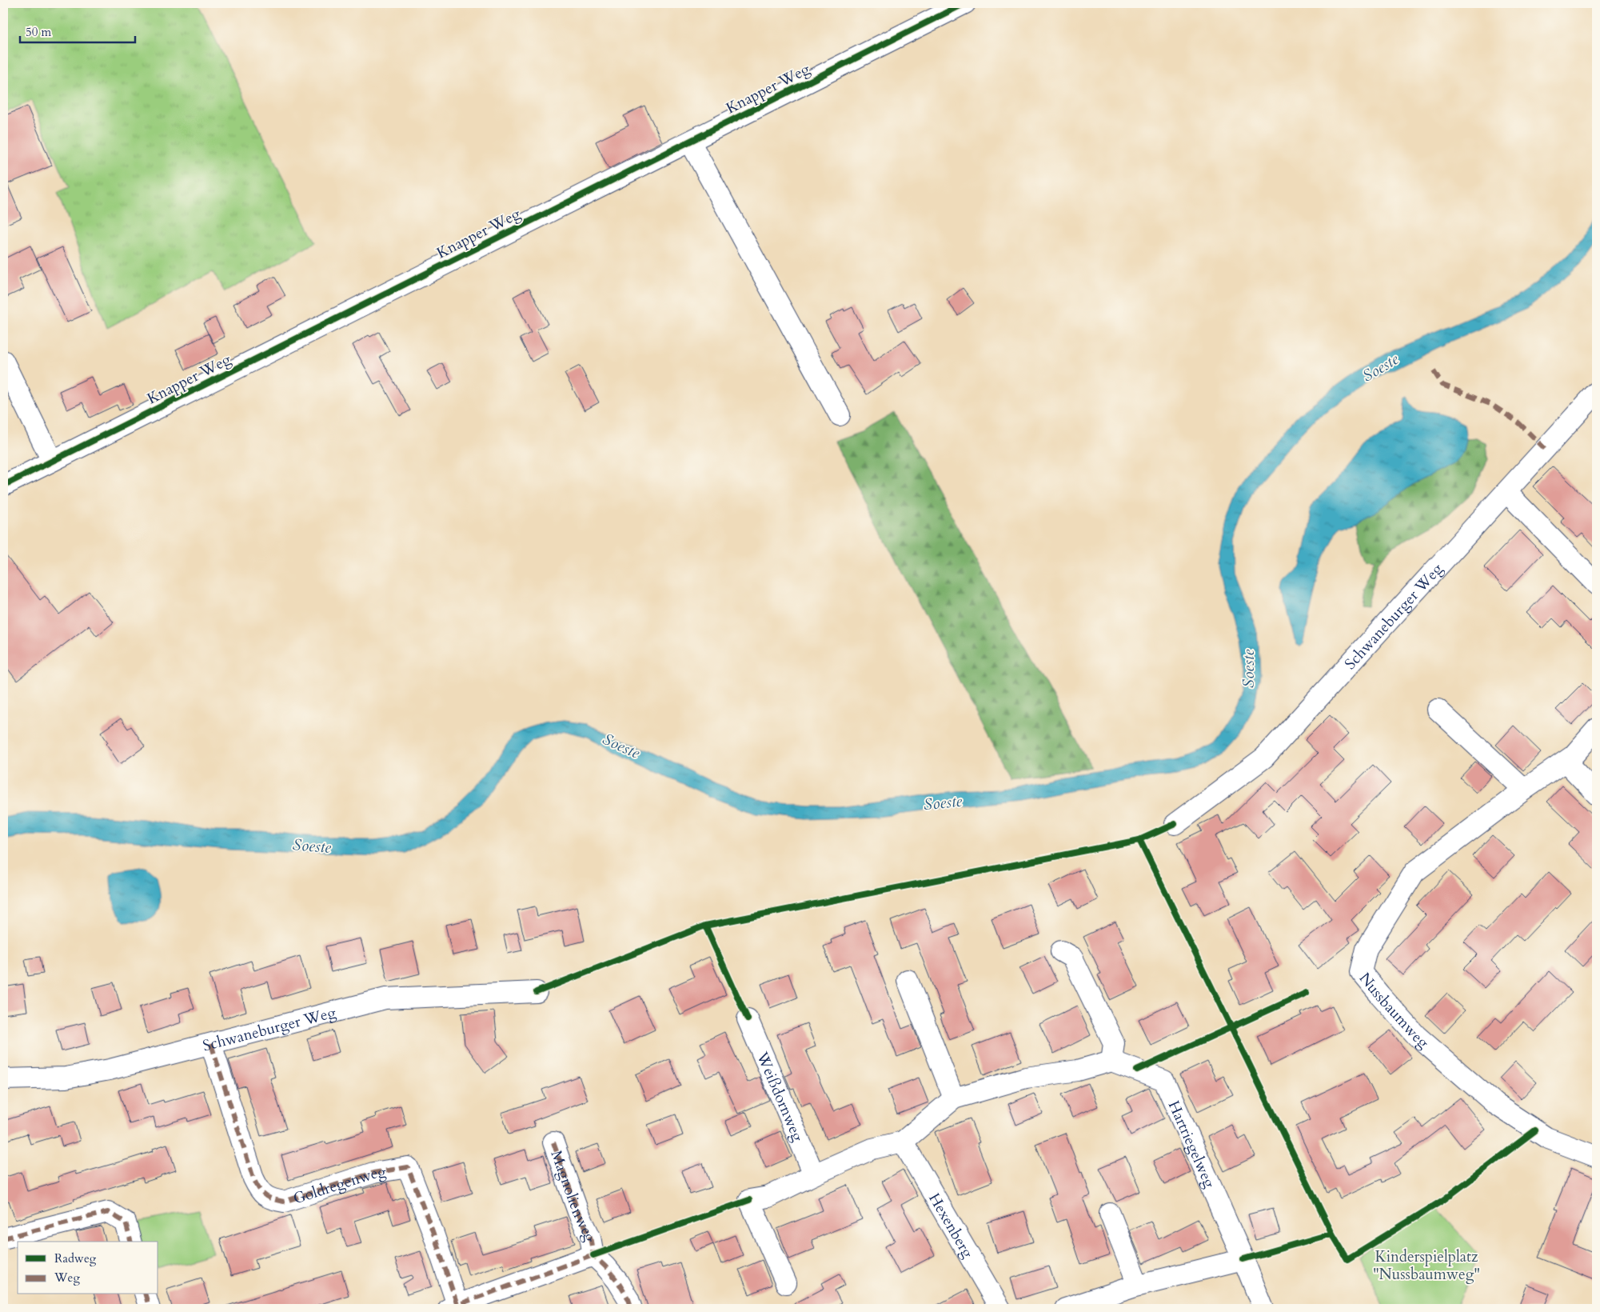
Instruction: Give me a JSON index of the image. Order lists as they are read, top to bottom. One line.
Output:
{"streets":{"street":["Knapper Weg","Schwaneburger Weg","Nussbaumweg","Weißdornweg","Hartriegelweg","Goldregenweg","Magnolienweg","Hexenberg"]},"crossings":[["Schwaneburger Weg","Goldregenweg"]],"water":["Soeste"],"parks":["Kinderspielplatz \"Nussbaumweg\""],"legend":["Radweg","Weg"],"scale_bar":"50 m"}
